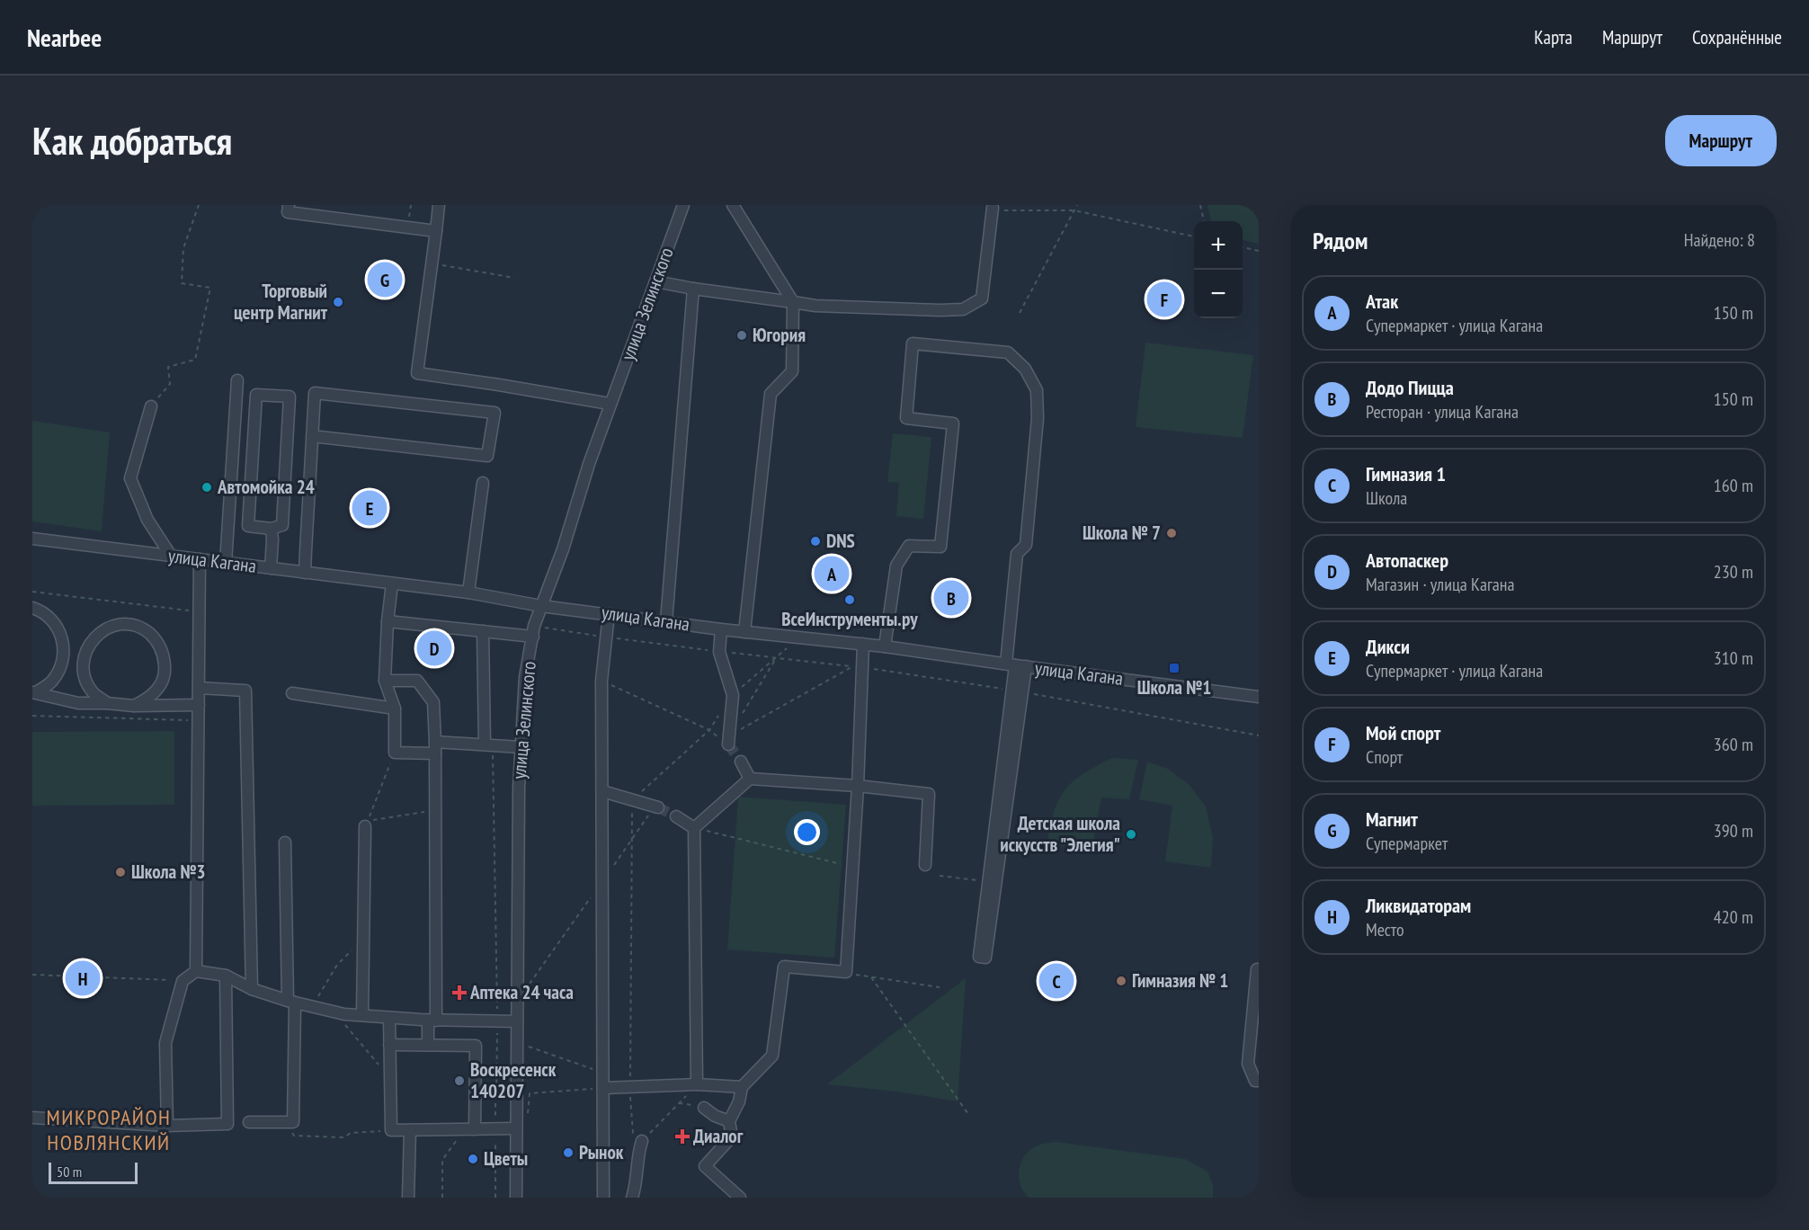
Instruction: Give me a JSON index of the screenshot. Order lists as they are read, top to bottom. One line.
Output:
{"streets":{"street":["улица Зелинского","улица Кагана"]},"crossings":[["улица Зелинского","улица Кагана"]],"districts":["МИКРОРАЙОН НОВЛЯНСКИЙ"],"places":{"other":["Торговый центр Магнит","Югория","Автомойка 24","Школа № 7","DNS","ВсеИнструменты.ру","Детская школа искусств \"Элегия\"","Школа №3","Гимназия № 1","Воскресенск 140207","Рынок","Цветы"],"transit":["Школа №1"],"health":["Аптека 24 часа","Диалог"]},"scale_bar":"50 m","page":{"header":"Nearbee","nav":["Карта","Маршрут","Сохранённые"],"buttons":"Маршрут","title":"Как добраться","heading":["Рядом","Найдено: 8"],"map_buttons":["+","−"],"pins":["G","F","E","A","B","D","H","C"],"list":[{"mark":"A","name":"Атак","note":"Супермаркет · улица Кагана","value":"150 m"},{"mark":"B","name":"Додо Пицца","note":"Ресторан · улица Кагана","value":"150 m"},{"mark":"C","name":"Гимназия 1","note":"Школа","value":"160 m"},{"mark":"D","name":"Автопаскер","note":"Магазин · улица Кагана","value":"230 m"},{"mark":"E","name":"Дикси","note":"Супермаркет · улица Кагана","value":"310 m"},{"mark":"F","name":"Мой спорт","note":"Спорт","value":"360 m"},{"mark":"G","name":"Магнит","note":"Супермаркет","value":"390 m"},{"mark":"H","name":"Ликвидаторам","note":"Место","value":"420 m"}],"scale":"50 m"}}
